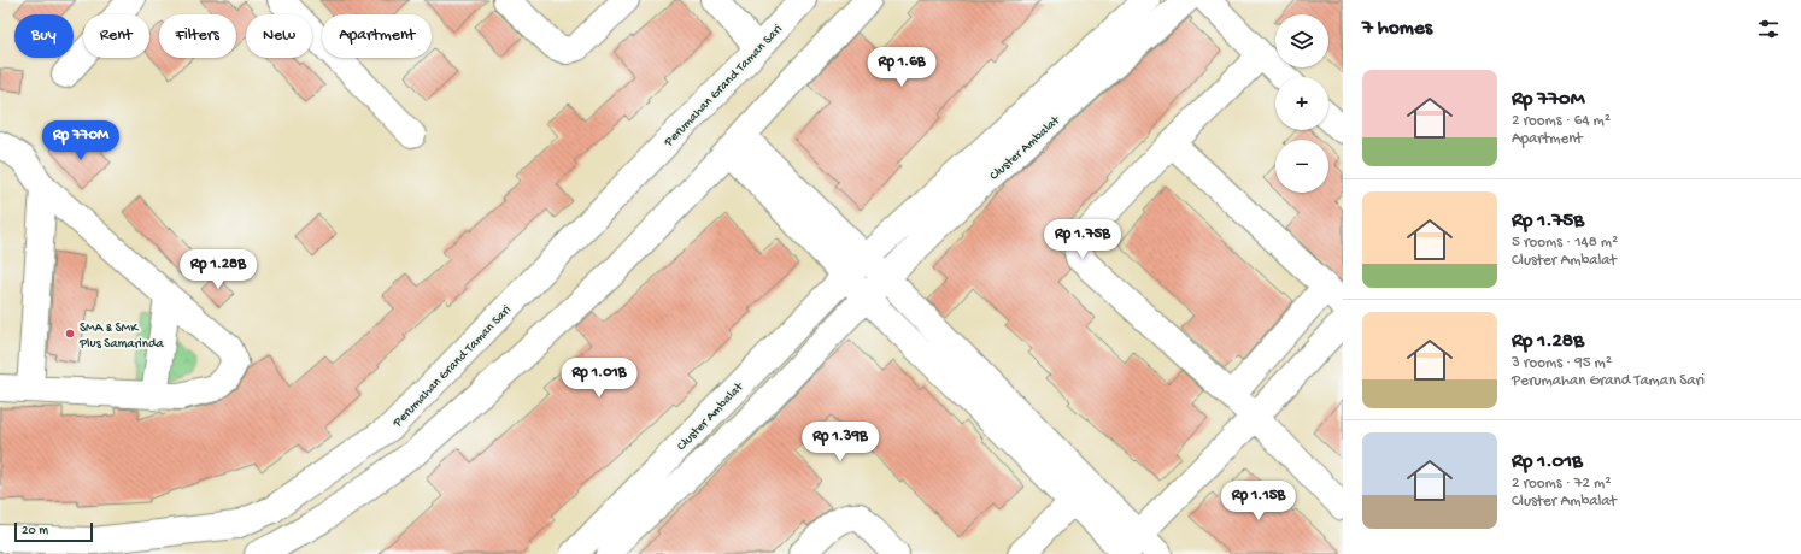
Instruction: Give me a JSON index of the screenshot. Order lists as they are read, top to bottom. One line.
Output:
{"streets":{"street":["Perumahan Grand Taman Sari","Cluster Ambalat"]},"places":["SMA & SMK Plus Samarinda"],"scale_bar":"20 m","page":{"heading":"7 homes","map_buttons":["+","−"],"chip":["Buy","Rent","Filters","New","Apartment"],"price":["Rp 1.6B","Rp 770M","Rp 1.75B","Rp 1.28B","Rp 1.01B","Rp 1.39B","Rp 1.15B"],"list":[{"name":"Rp 770M","note":"2 rooms · 64 m² · Apartment"},{"name":"Rp 1.75B","note":"5 rooms · 148 m² · Cluster Ambalat"},{"name":"Rp 1.28B","note":"3 rooms · 95 m² · Perumahan Grand Taman Sari"},{"name":"Rp 1.01B","note":"2 rooms · 72 m² · Cluster Ambalat"}],"scale":"20 m"}}
